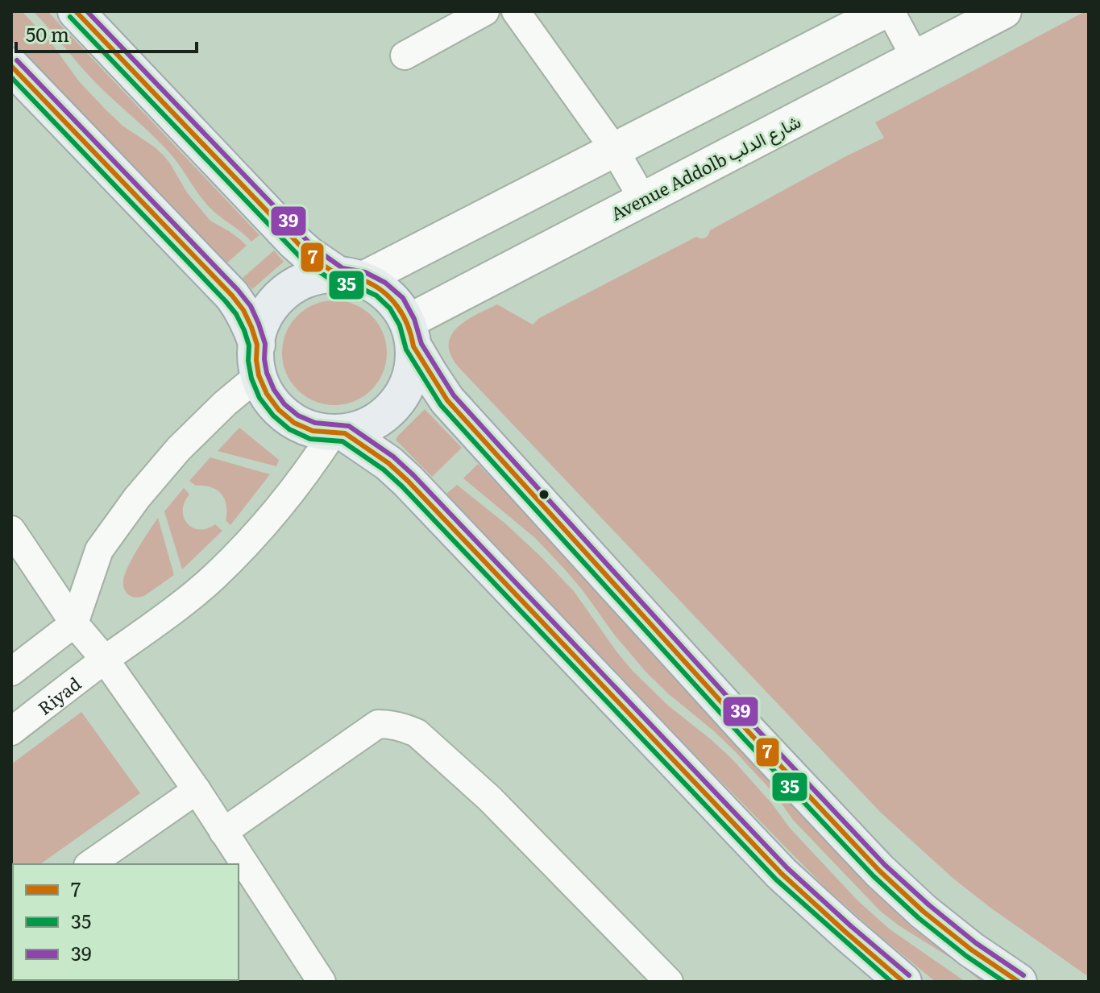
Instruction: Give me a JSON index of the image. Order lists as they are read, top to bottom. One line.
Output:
{"streets":{"street":["Avenue Addolb شارع الدلب","Riyad"]},"lines":["transit line 7","transit line 39","transit line 35"],"legend":["7","35","39"],"scale_bar":"50 m"}
